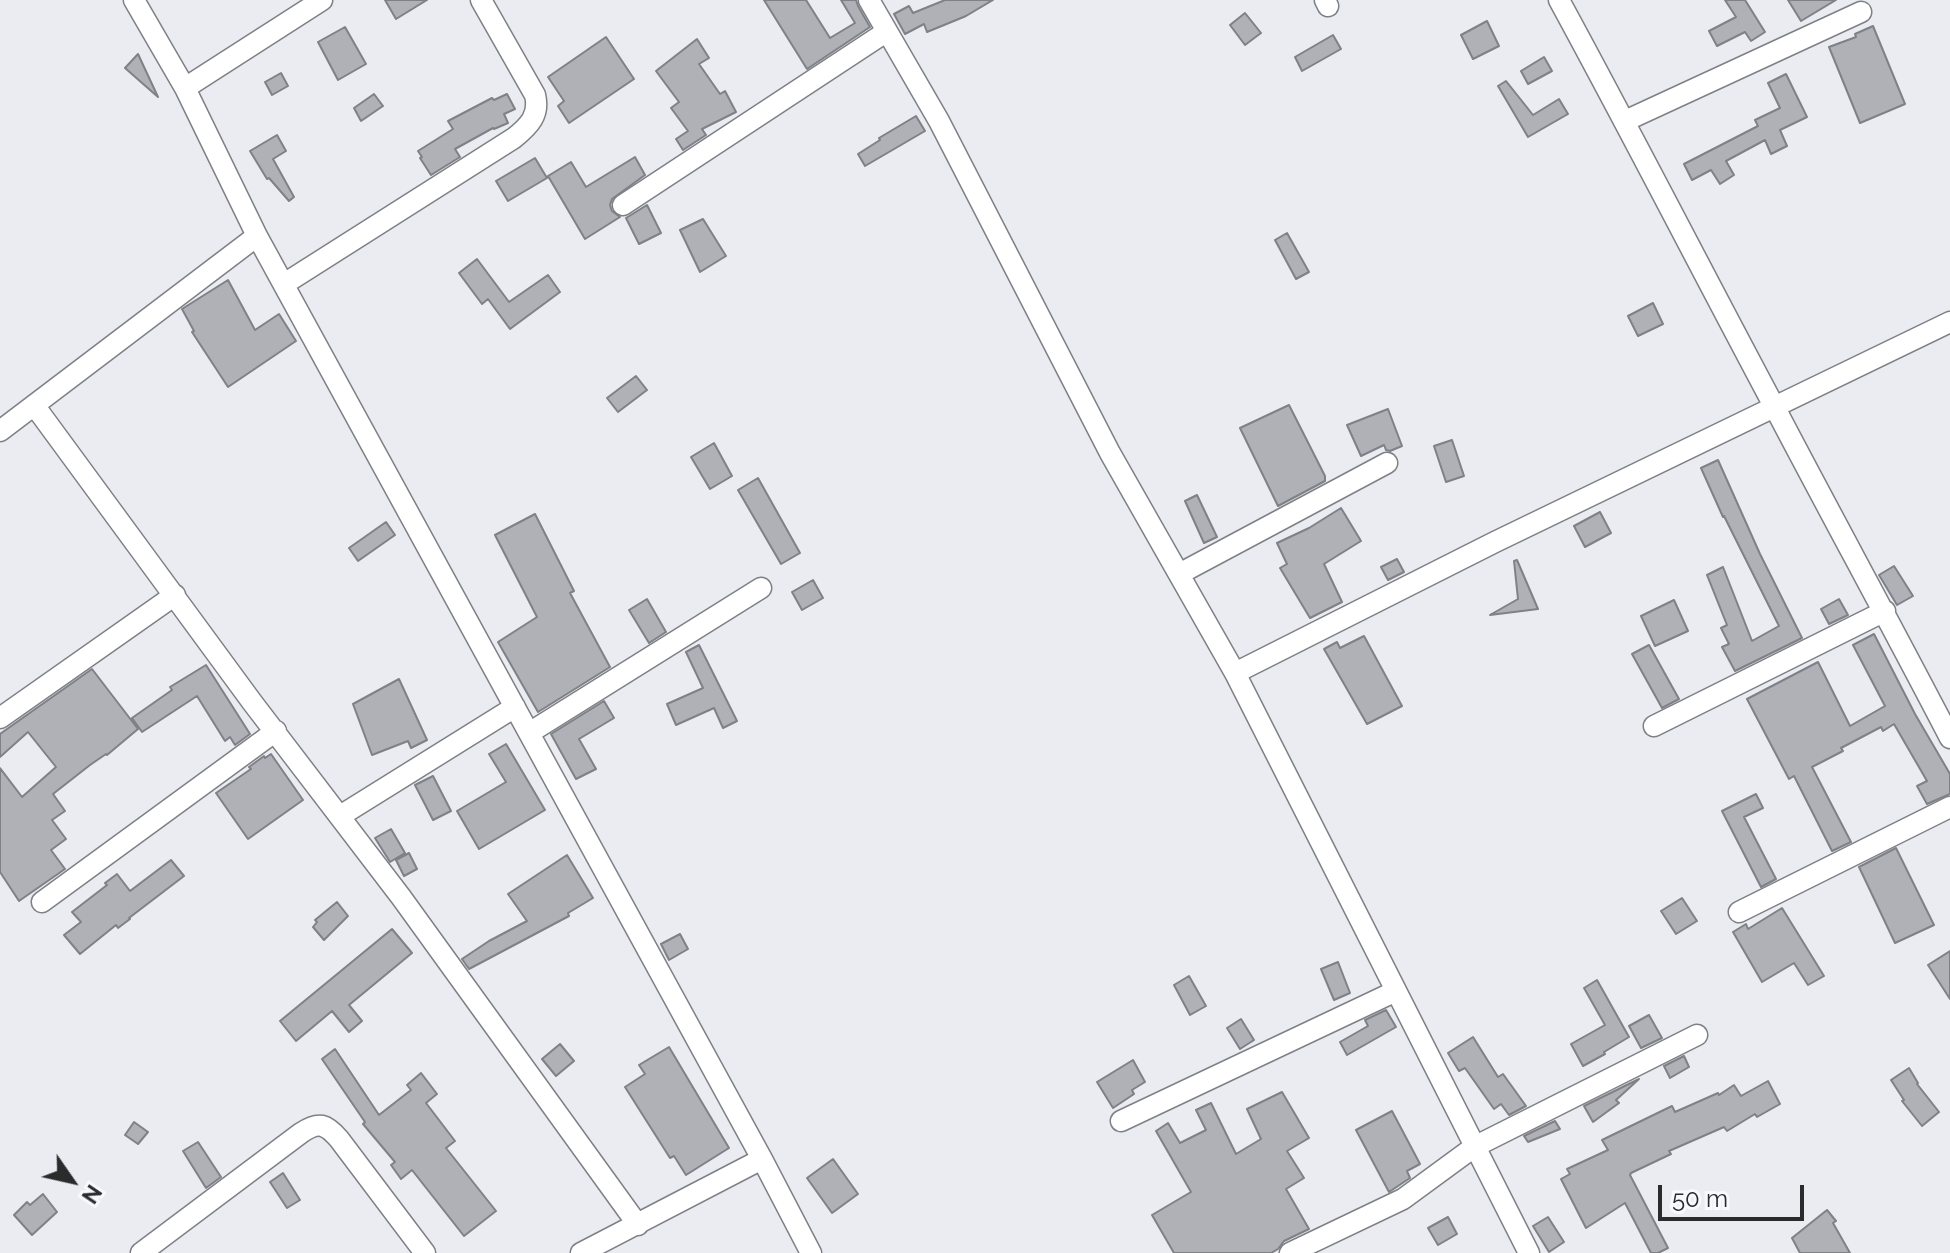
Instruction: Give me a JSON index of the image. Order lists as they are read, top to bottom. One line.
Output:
{"scale_bar":"50 m","north":"bottom right"}
